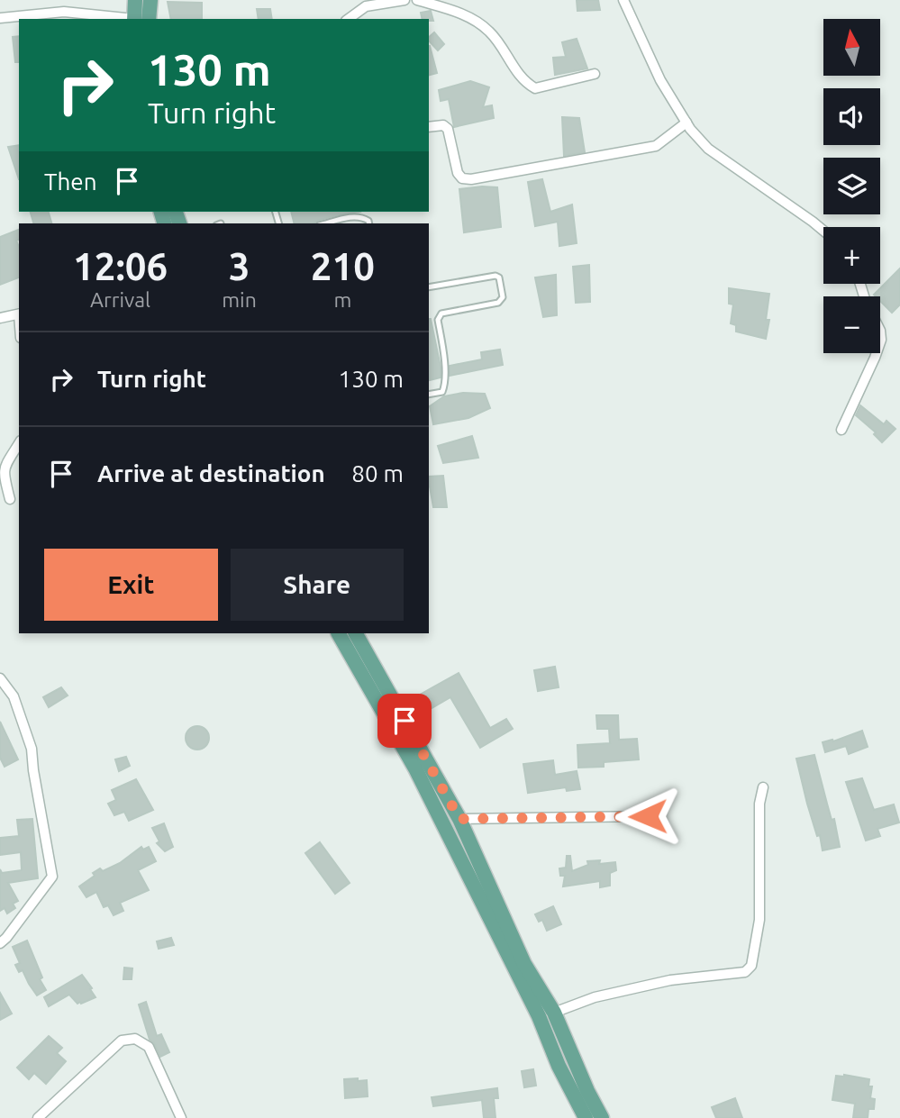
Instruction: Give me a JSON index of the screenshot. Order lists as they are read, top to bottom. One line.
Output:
{"north":"top","page":{"map_buttons":["+","−"],"turn":["130 m","Turn right"],"then":"Then","eta":["12:06","Arrival","3","min","210","m"],"list":[{"name":"Turn right","value":"130 m"},{"name":"Arrive at destination","value":"80 m"}],"buttons":["Exit","Share"]}}
